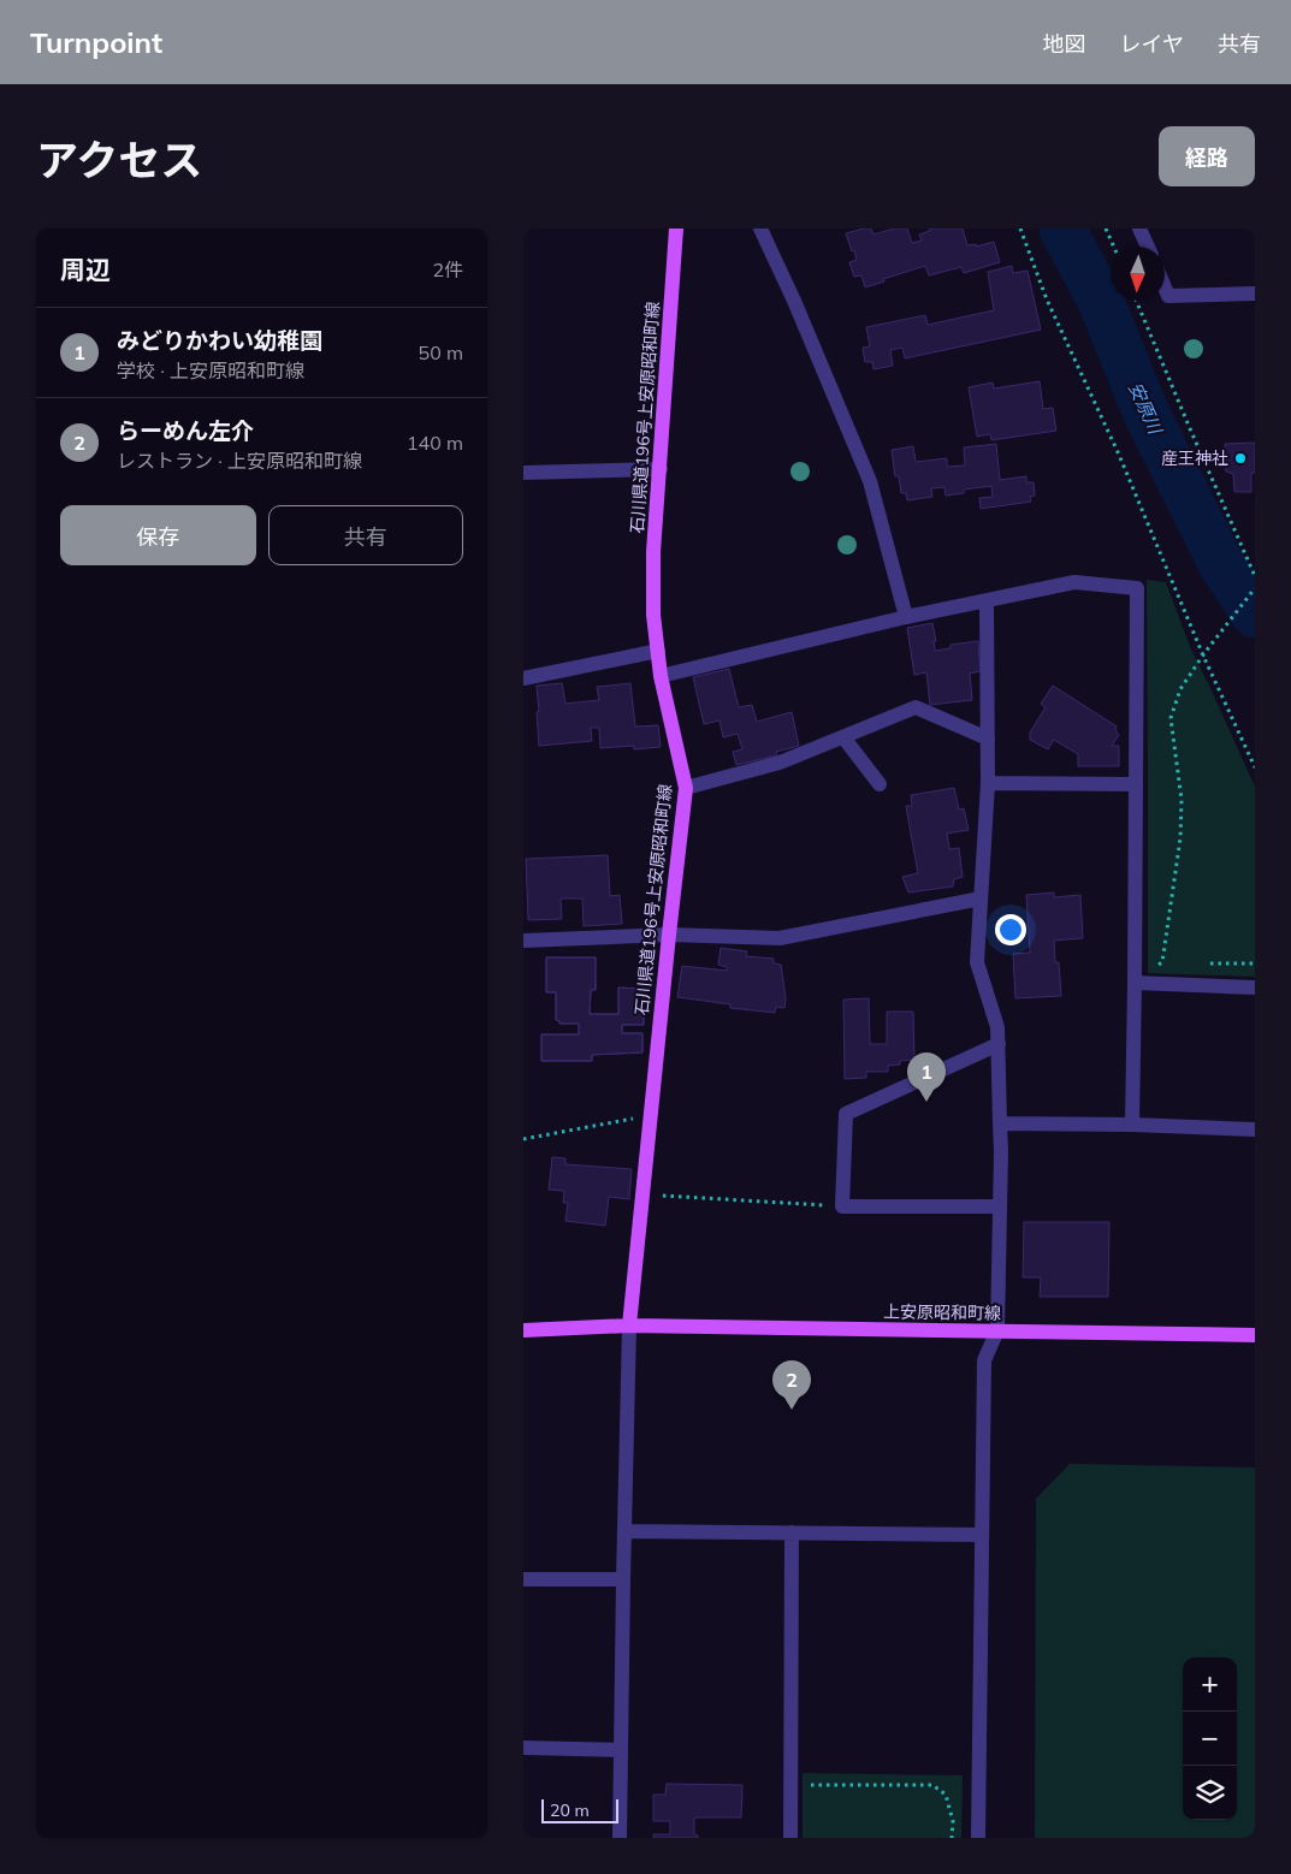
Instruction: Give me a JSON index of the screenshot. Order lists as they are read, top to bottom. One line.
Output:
{"streets":{"main road":["石川県道196号上安原昭和町線","上安原昭和町線"]},"crossings":[["石川県道196号上安原昭和町線","上安原昭和町線"]],"water":["安原川"],"places":["産王神社"],"scale_bar":"20 m","north":"bottom","page":{"header":"Turnpoint","nav":["地図","レイヤ","共有"],"title":"アクセス","buttons":["経路",["保存","共有"]],"heading":["周辺","2件"],"list":[{"mark":"1","name":"みどりかわい幼稚園","note":"学校 · 上安原昭和町線","value":"50 m"},{"mark":"2","name":"らーめん左介","note":"レストラン · 上安原昭和町線","value":"140 m"}],"pins":["1","2"],"map_buttons":["+","−"],"scale":"20 m"}}
